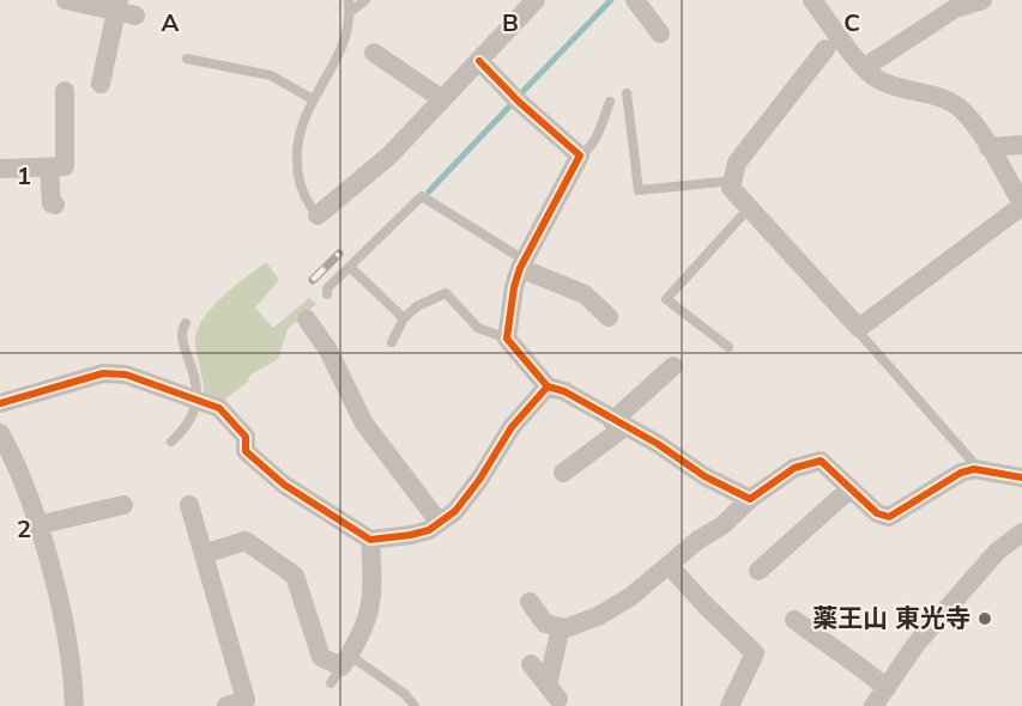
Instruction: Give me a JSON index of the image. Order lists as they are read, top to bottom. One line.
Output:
{"places":["薬王山 東光寺"],"grid":{"columns":["A","B","C"],"rows":["1","2"]}}
